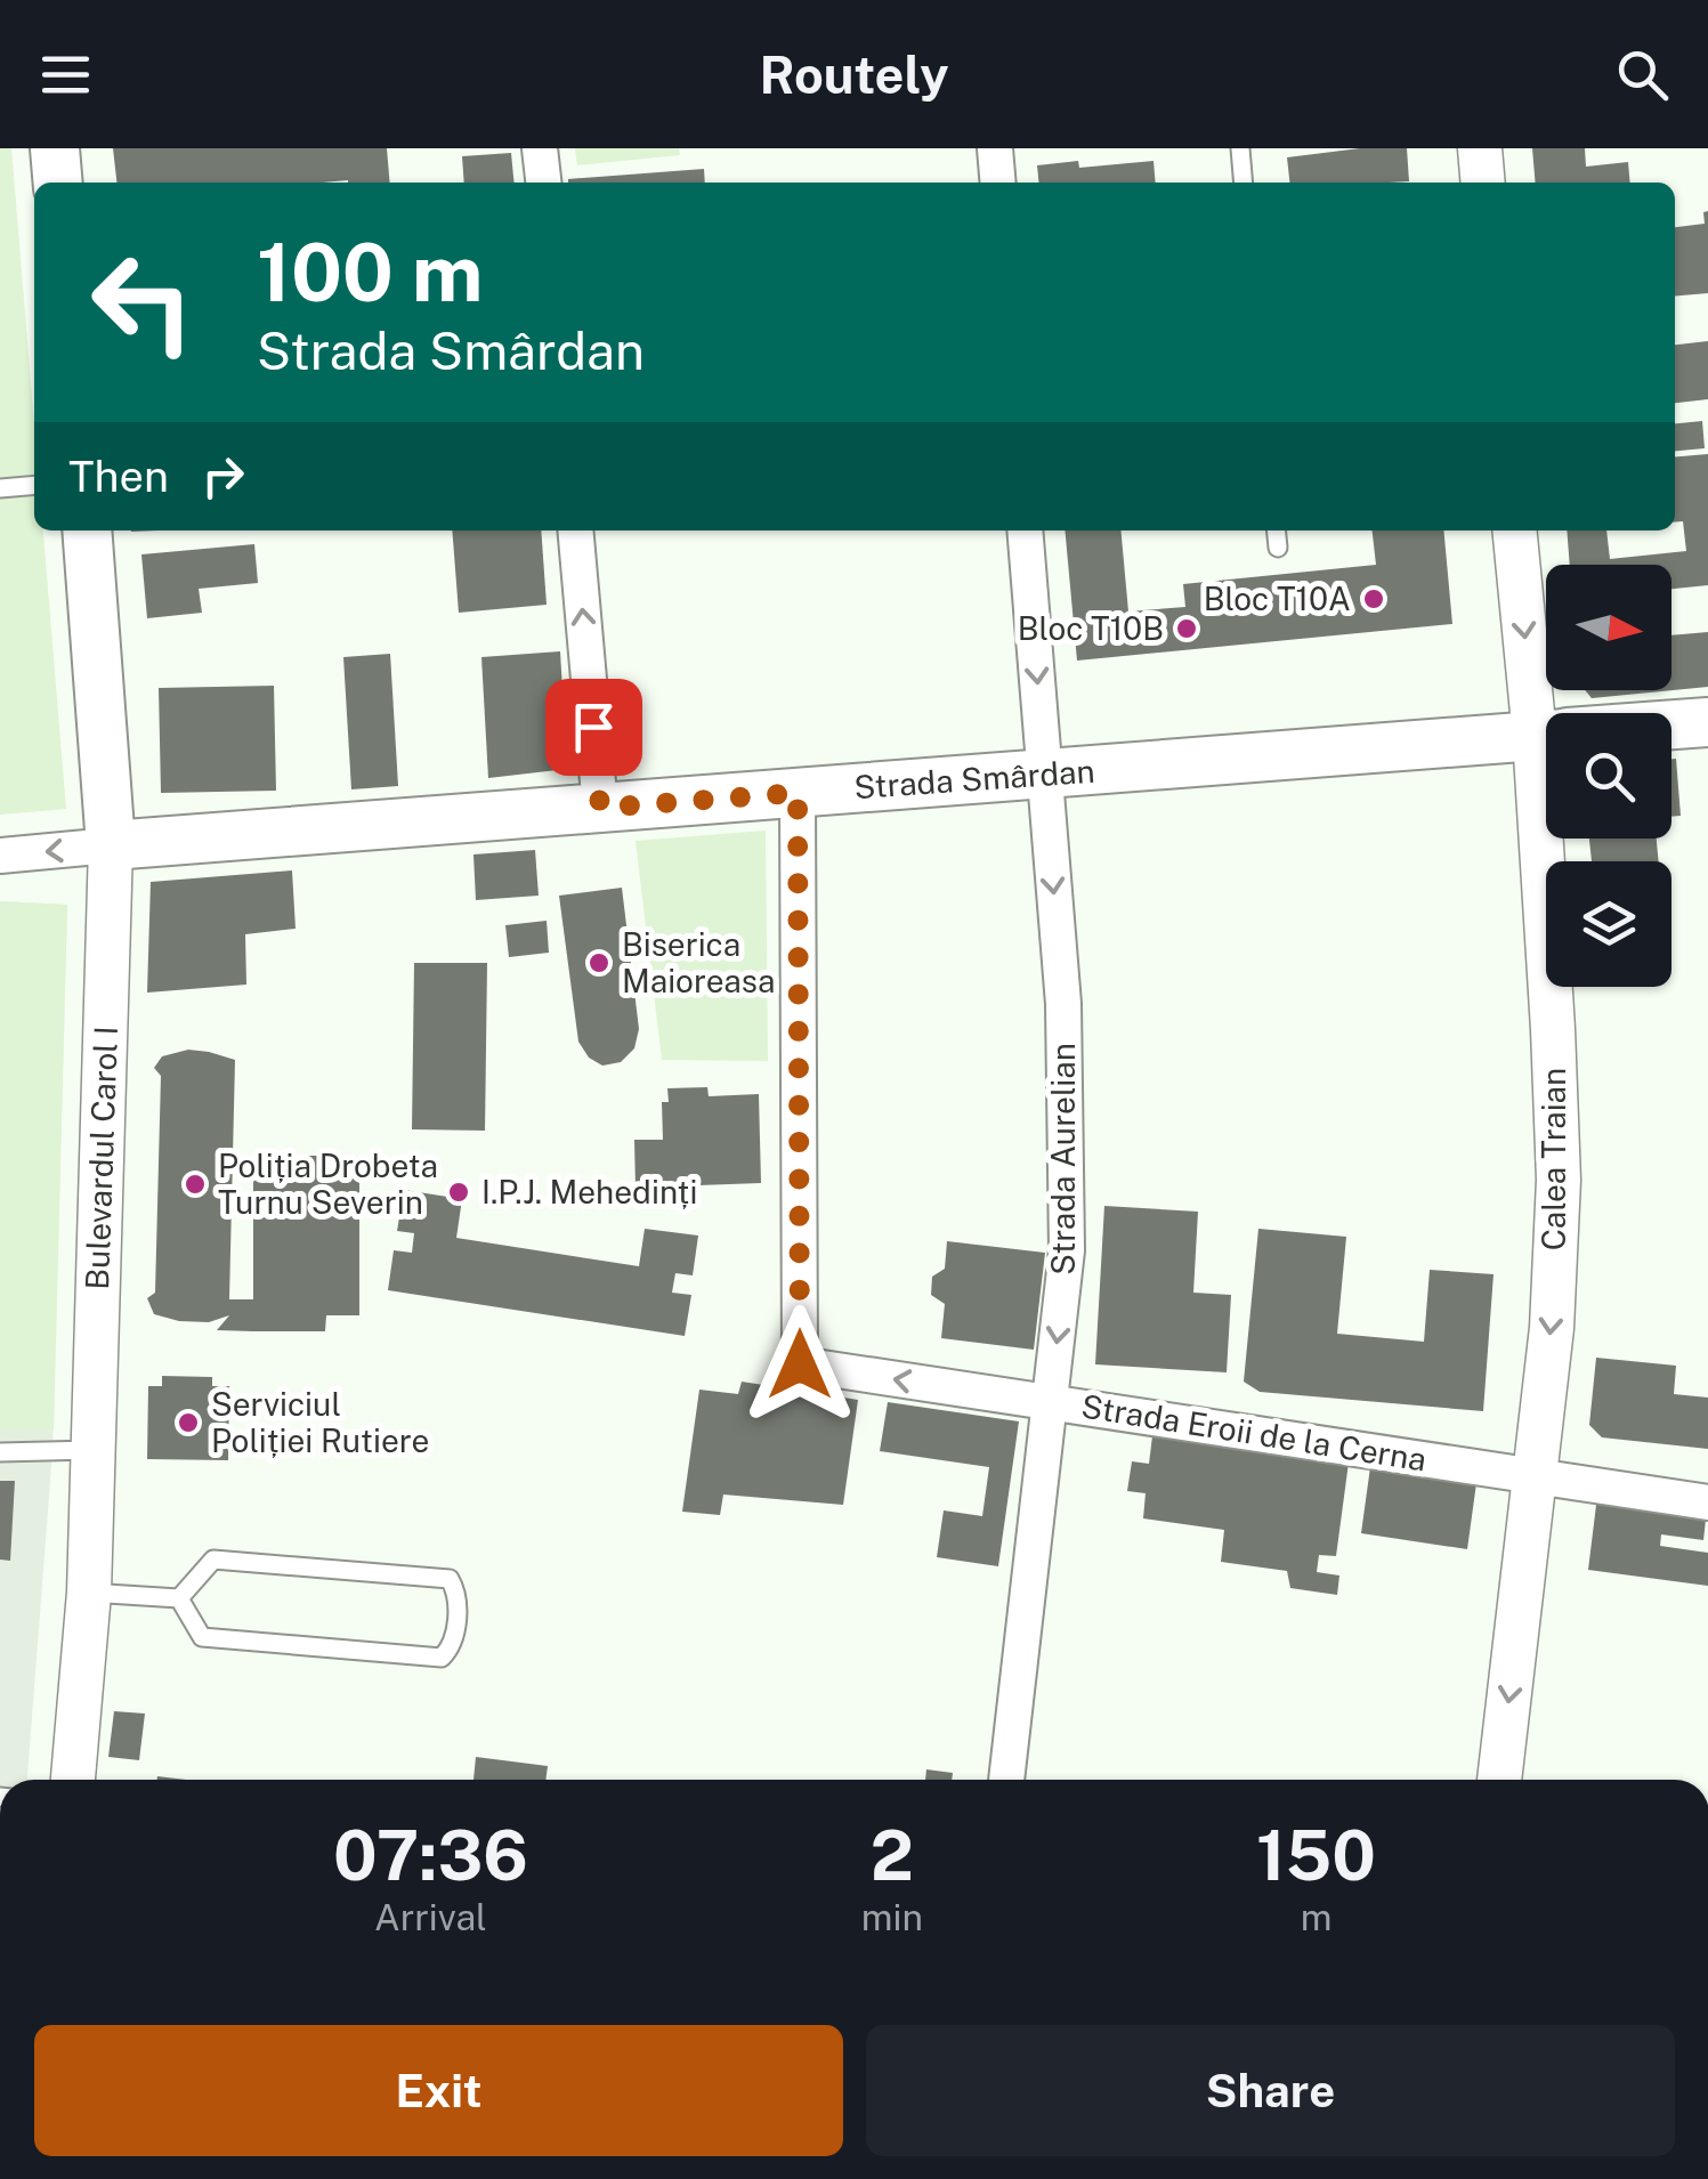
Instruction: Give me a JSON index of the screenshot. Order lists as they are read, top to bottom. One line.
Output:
{"streets":{"main road":["Strada Smârdan","Bulevardul Carol I"],"street":["Strada Aurelian","Calea Traian","Strada Eroii de la Cerna"]},"crossings":[["Strada Smârdan","Bulevardul Carol I"],["Strada Smârdan","Strada Aurelian"],["Strada Smârdan","Strada Eroii de la Cerna"],["Strada Aurelian","Strada Eroii de la Cerna"],["Calea Traian","Strada Eroii de la Cerna"]],"one_way":["Strada Aurelian","Calea Traian"],"places":["Bloc T10A","Bloc T10B","Biserica Maioreasa","Poliția Drobeta Turnu Severin","I.P.J. Mehedinți","Serviciul Poliției Rutiere"],"north":"right","page":{"header":"Routely","turn":["100 m","Strada Smârdan"],"then":"Then","eta":["07:36","Arrival","2","min","150","m"],"buttons":["Exit","Share"]}}
